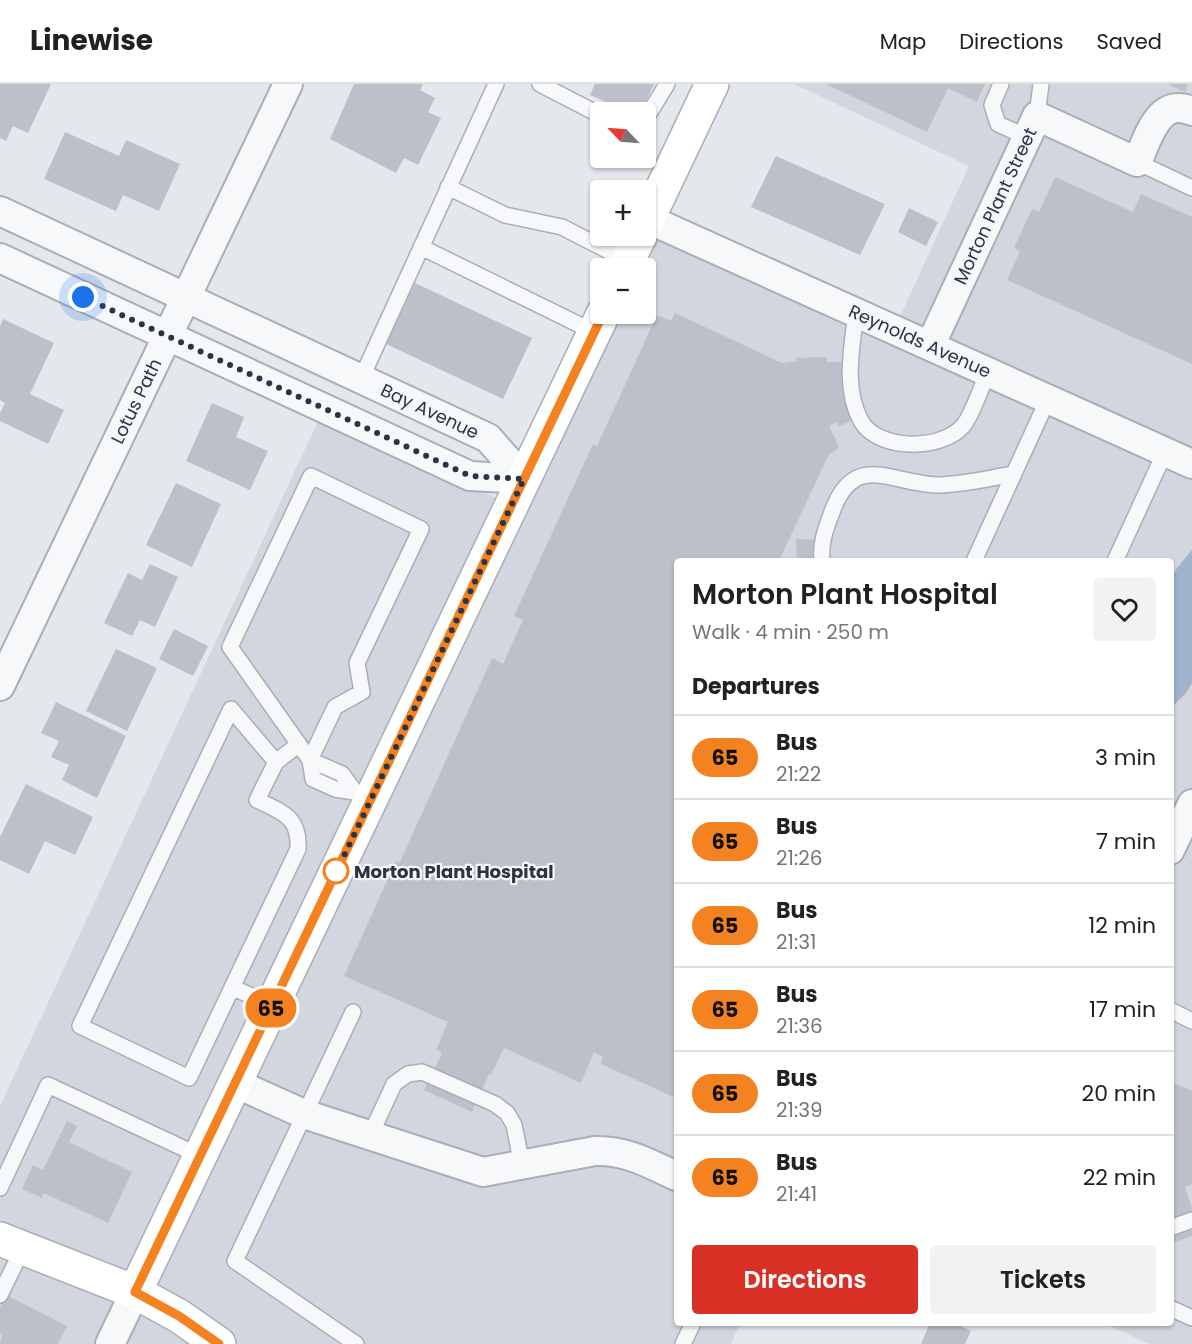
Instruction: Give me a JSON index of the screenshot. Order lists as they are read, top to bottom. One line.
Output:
{"streets":{"street":["Morton Plant Street","Reynolds Avenue","Lotus Path","Bay Avenue"]},"crossings":[["Morton Plant Street","Reynolds Avenue"],["Lotus Path","Bay Avenue"]],"places":["Morton Plant Hospital"],"lines":["bus line 65"],"north":"top left","page":{"header":"Linewise","nav":["Map","Directions","Saved"],"on_map":"65","map_buttons":["+","−"],"heading":[["Morton Plant Hospital","Walk · 4 min · 250 m"],"Departures"],"list":[{"mark":"65","name":"Bus","note":"21:22","value":"3 min"},{"mark":"65","name":"Bus","note":"21:26","value":"7 min"},{"mark":"65","name":"Bus","note":"21:31","value":"12 min"},{"mark":"65","name":"Bus","note":"21:36","value":"17 min"},{"mark":"65","name":"Bus","note":"21:39","value":"20 min"},{"mark":"65","name":"Bus","note":"21:41","value":"22 min"}],"buttons":["Directions","Tickets"]}}
